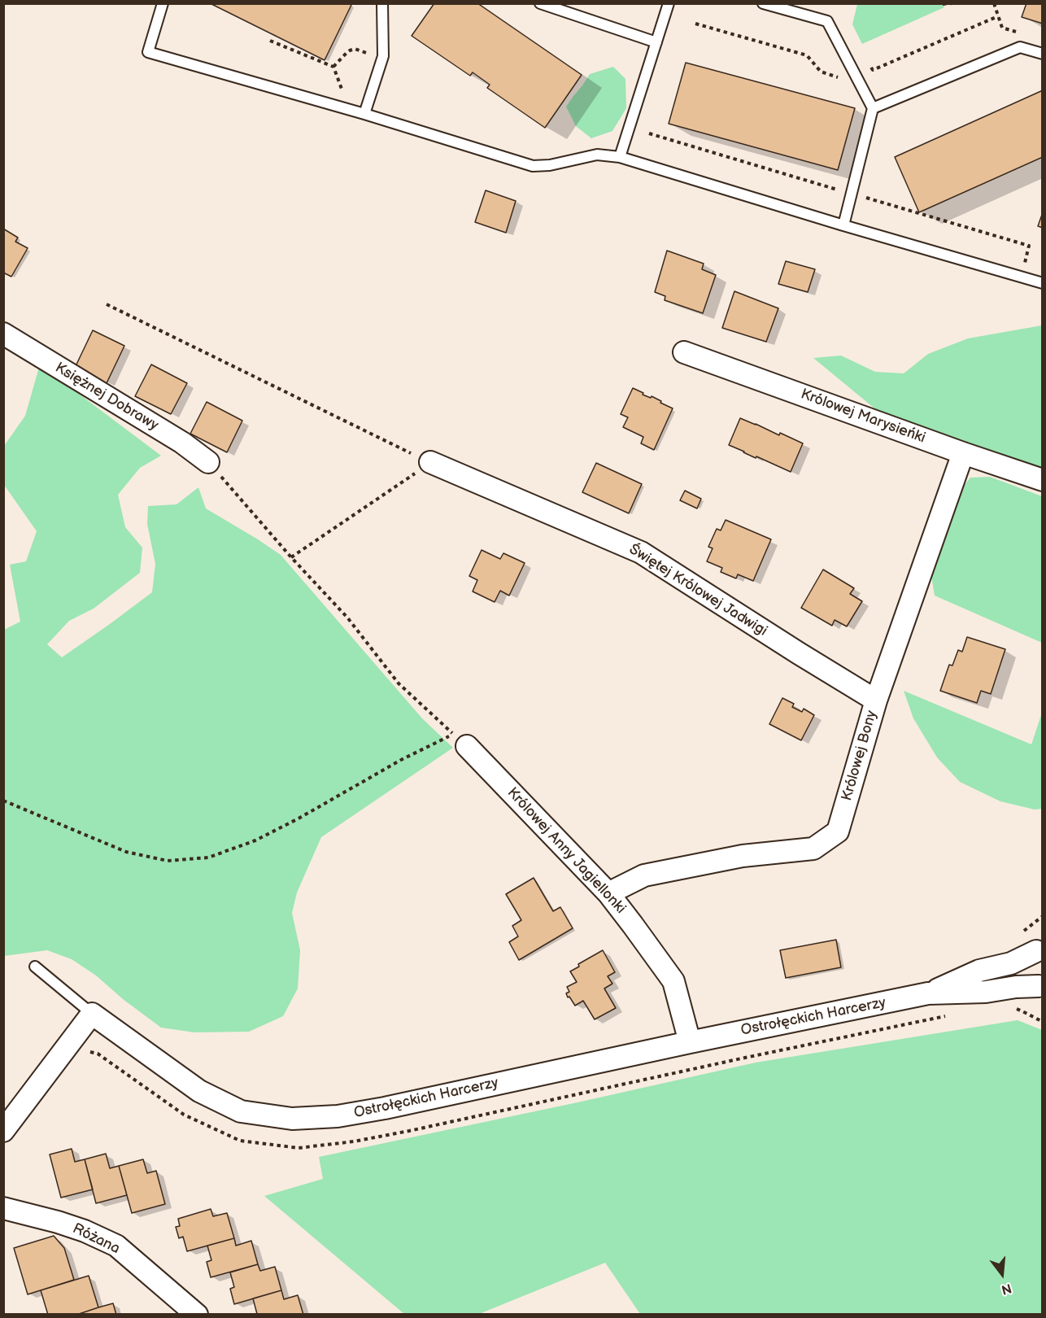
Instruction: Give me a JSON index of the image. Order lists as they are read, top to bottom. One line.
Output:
{"streets":{"street":["Księżnej Dobrawy","Królowej Marysieńki","Świętej Królowej Jadwigi","Królowej Bony","Królowej Anny Jagiellonki","Ostrołęckich Harcerzy","Różana"]},"crossings":[["Królowej Marysieńki","Królowej Bony"],["Świętej Królowej Jadwigi","Królowej Bony"],["Królowej Bony","Królowej Anny Jagiellonki"],["Królowej Anny Jagiellonki","Ostrołęckich Harcerzy"]],"north":"bottom"}
